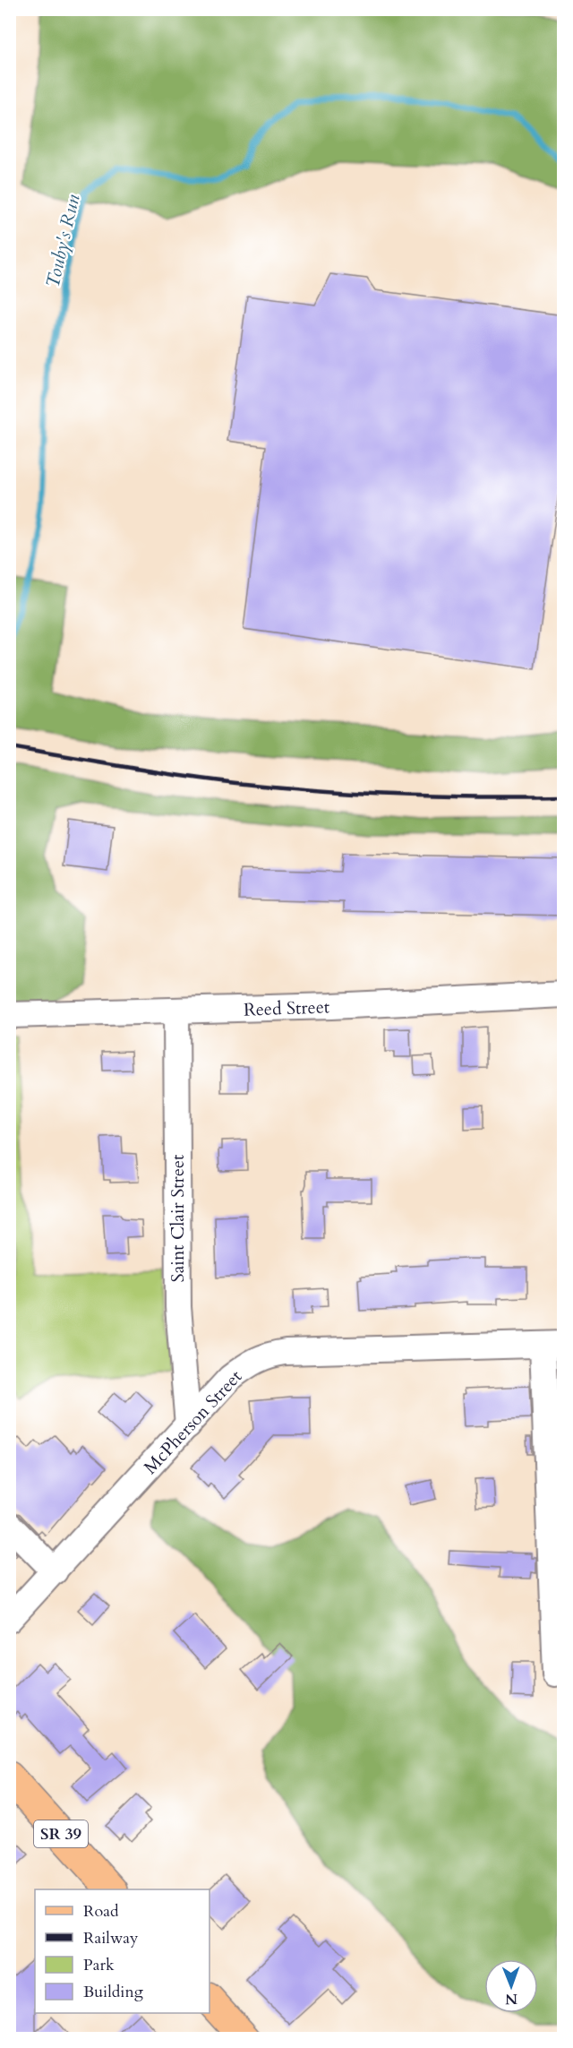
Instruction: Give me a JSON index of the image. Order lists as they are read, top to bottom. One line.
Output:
{"streets":{"main road":["SR 39"],"street":["Reed Street","Saint Clair Street","McPherson Street"]},"crossings":[["Reed Street","Saint Clair Street"],["Saint Clair Street","McPherson Street"]],"water":["Touby's Run"],"legend":["Road","Railway","Park","Building"],"north":"bottom"}
